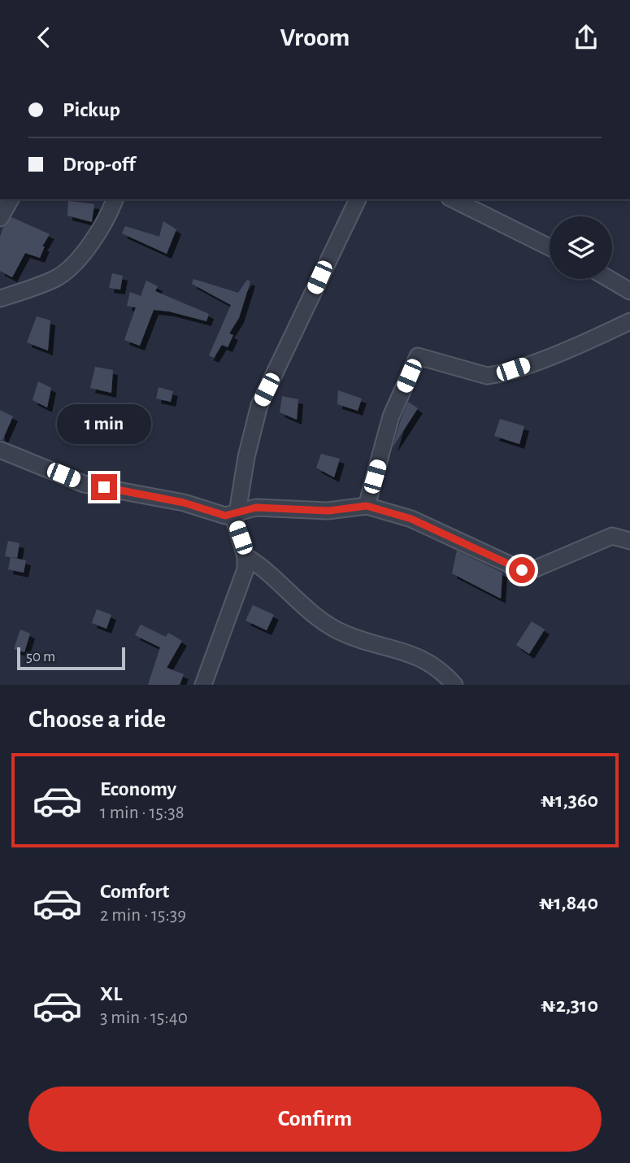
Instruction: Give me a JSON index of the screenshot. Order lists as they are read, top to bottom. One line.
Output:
{"scale_bar":"50 m","page":{"header":"Vroom","banner":["Pickup","Drop-off"],"bubble":"1 min","scale":"50 m","heading":"Choose a ride","list":[{"name":"Economy","note":"1 min · 15:38","value":"₦1,360"},{"name":"Comfort","note":"2 min · 15:39","value":"₦1,840"},{"name":"XL","note":"3 min · 15:40","value":"₦2,310"}],"buttons":"Confirm"}}
